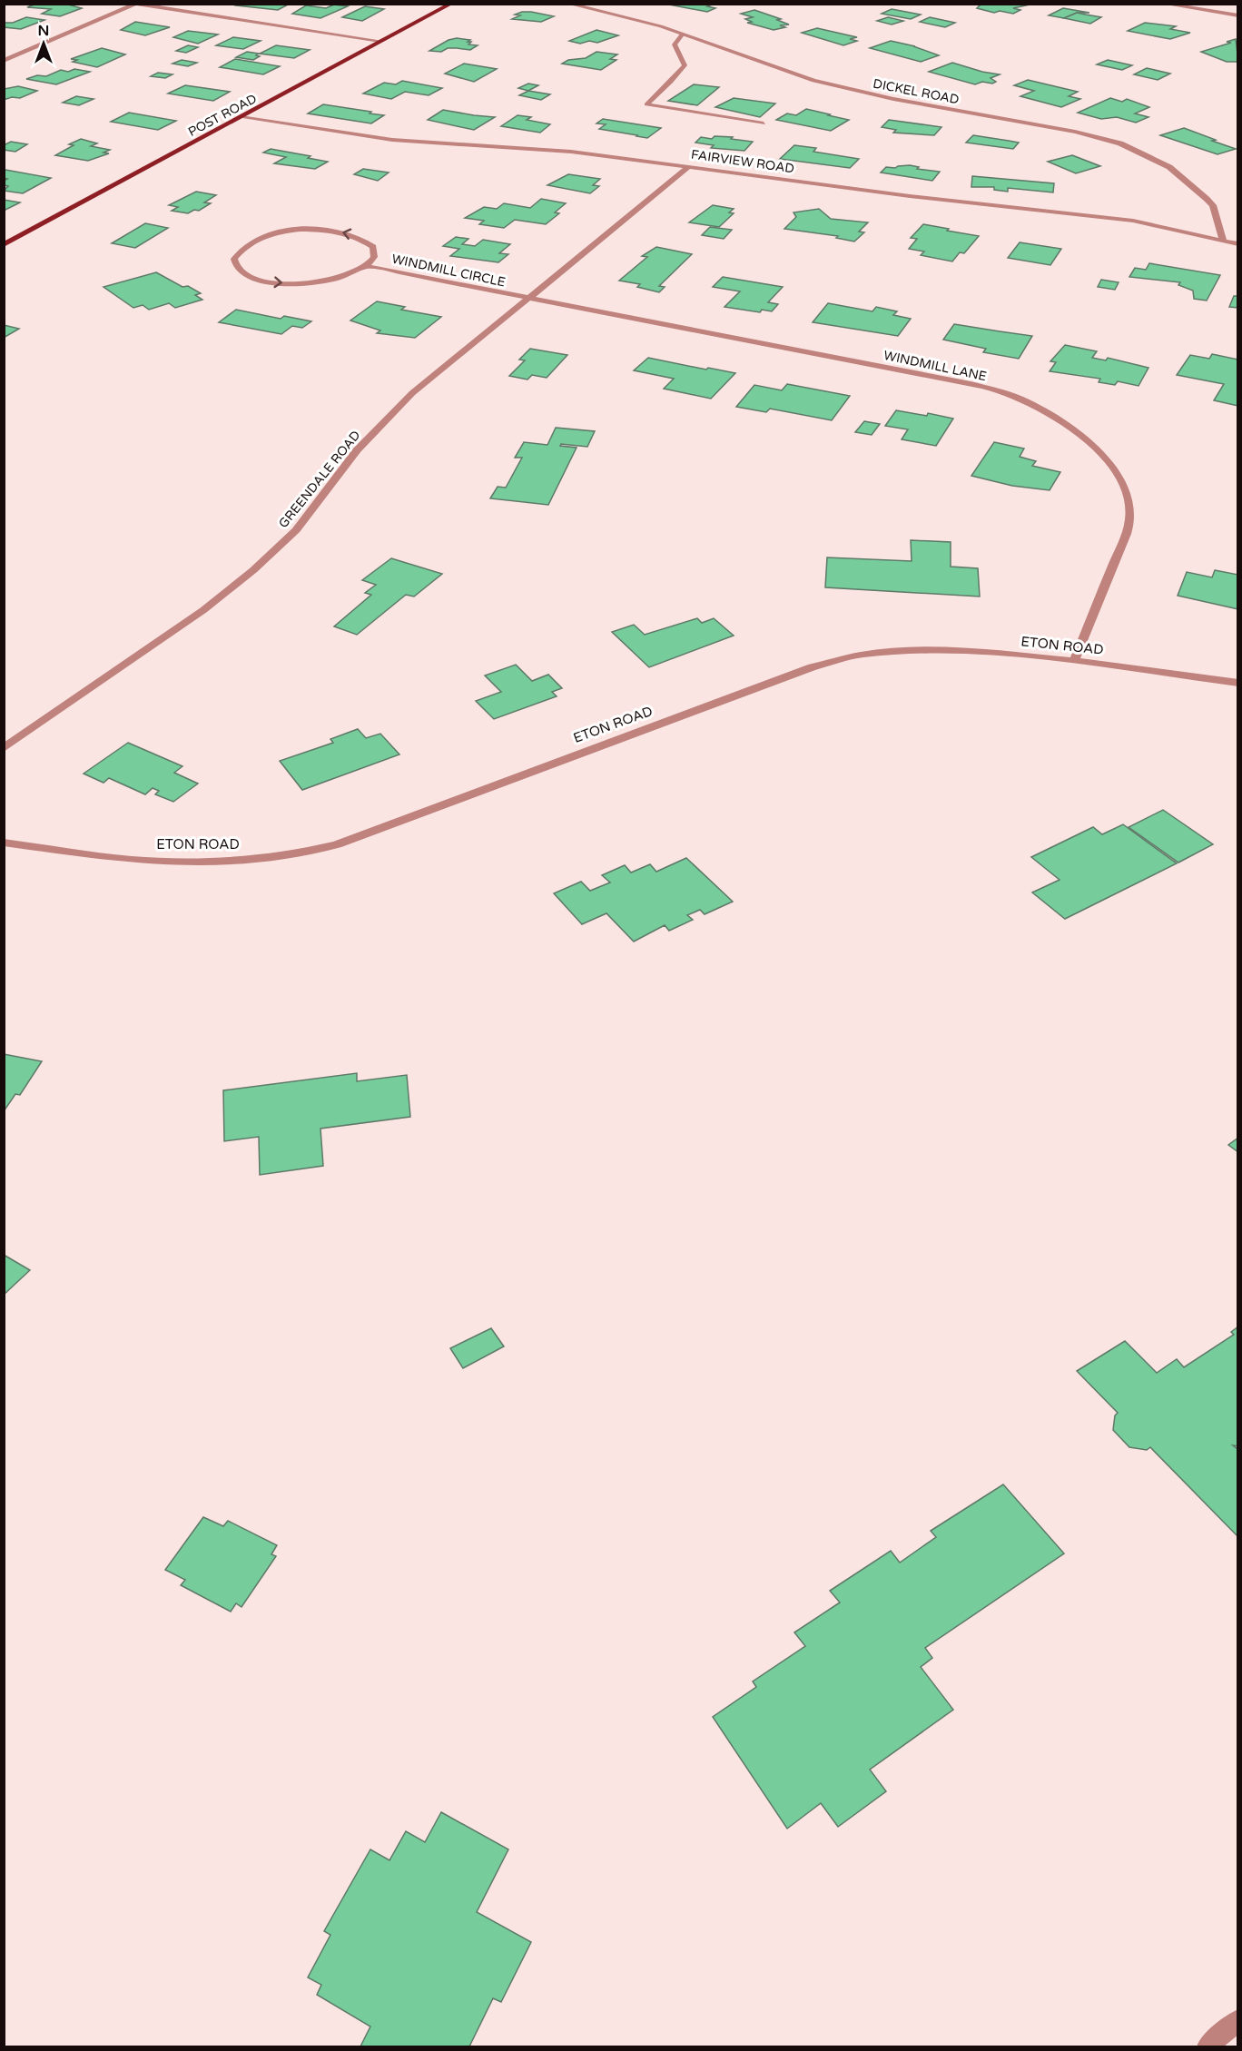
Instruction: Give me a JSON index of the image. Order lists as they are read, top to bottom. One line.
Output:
{"streets":{"main road":["POST ROAD"],"street":["DICKEL ROAD","FAIRVIEW ROAD","WINDMILL CIRCLE","WINDMILL LANE","GREENDALE ROAD","ETON ROAD"]},"crossings":[["DICKEL ROAD","FAIRVIEW ROAD"],["POST ROAD","FAIRVIEW ROAD"],["FAIRVIEW ROAD","GREENDALE ROAD"],["WINDMILL CIRCLE","WINDMILL LANE"],["WINDMILL CIRCLE","GREENDALE ROAD"],["WINDMILL LANE","GREENDALE ROAD"],["WINDMILL LANE","ETON ROAD"]],"north":"top"}
